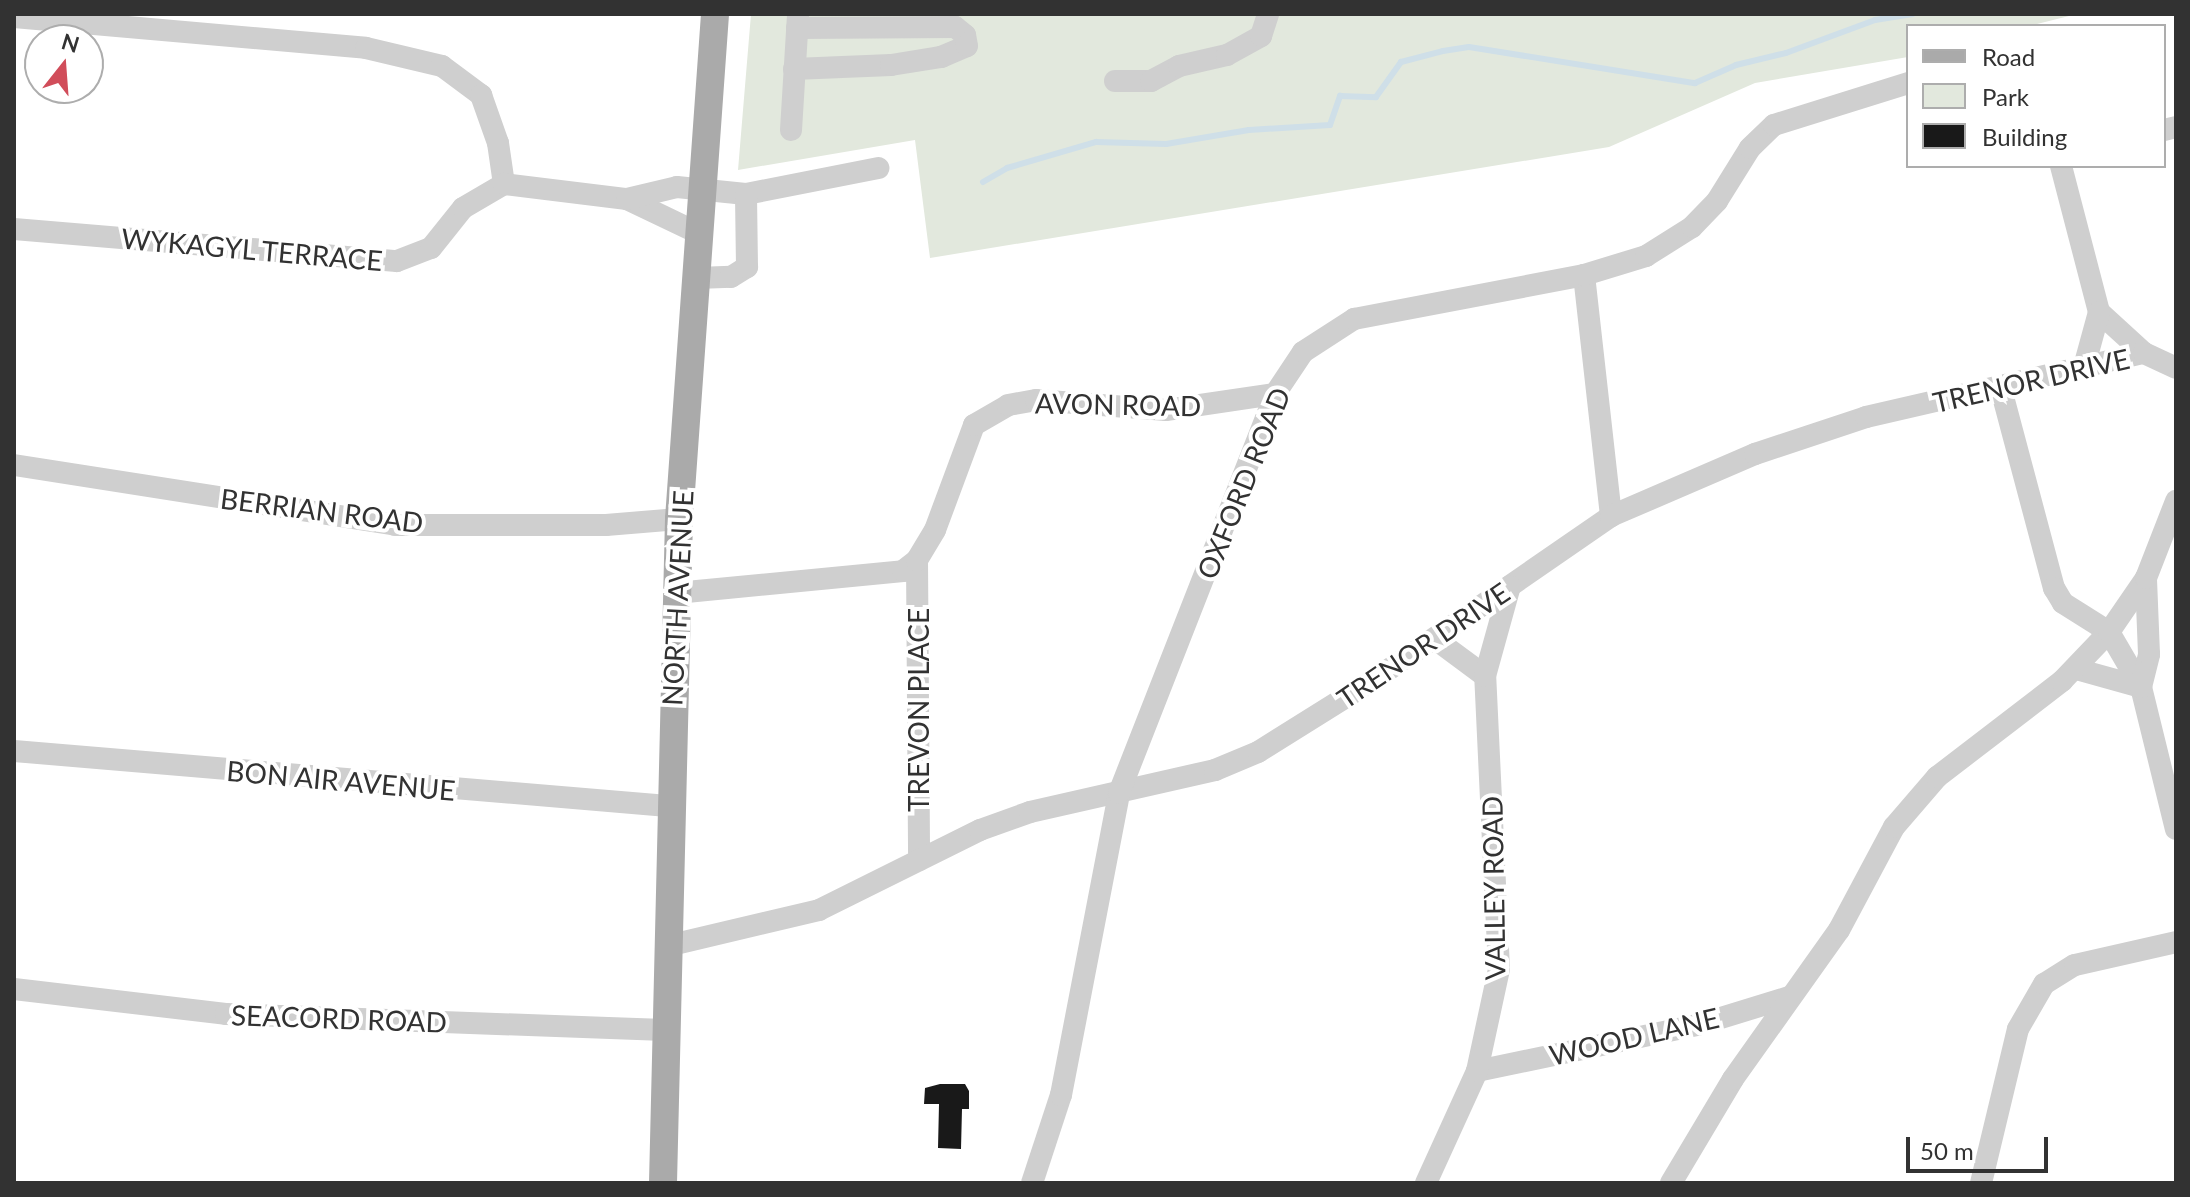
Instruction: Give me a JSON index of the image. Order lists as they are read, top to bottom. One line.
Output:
{"streets":{"main road":["NORTH AVENUE"],"street":["WYKAGYL TERRACE","TRENOR DRIVE","AVON ROAD","OXFORD ROAD","BERRIAN ROAD","TREVON PLACE","BON AIR AVENUE","VALLEY ROAD","SEACORD ROAD","WOOD LANE"]},"crossings":[["TRENOR DRIVE","OXFORD ROAD"],["TRENOR DRIVE","NORTH AVENUE"],["TRENOR DRIVE","TREVON PLACE"],["TRENOR DRIVE","VALLEY ROAD"],["AVON ROAD","OXFORD ROAD"],["AVON ROAD","TREVON PLACE"],["BERRIAN ROAD","NORTH AVENUE"],["NORTH AVENUE","BON AIR AVENUE"],["NORTH AVENUE","SEACORD ROAD"],["VALLEY ROAD","WOOD LANE"]],"legend":["Road","Park","Building"],"scale_bar":"50 m","north":"top"}
